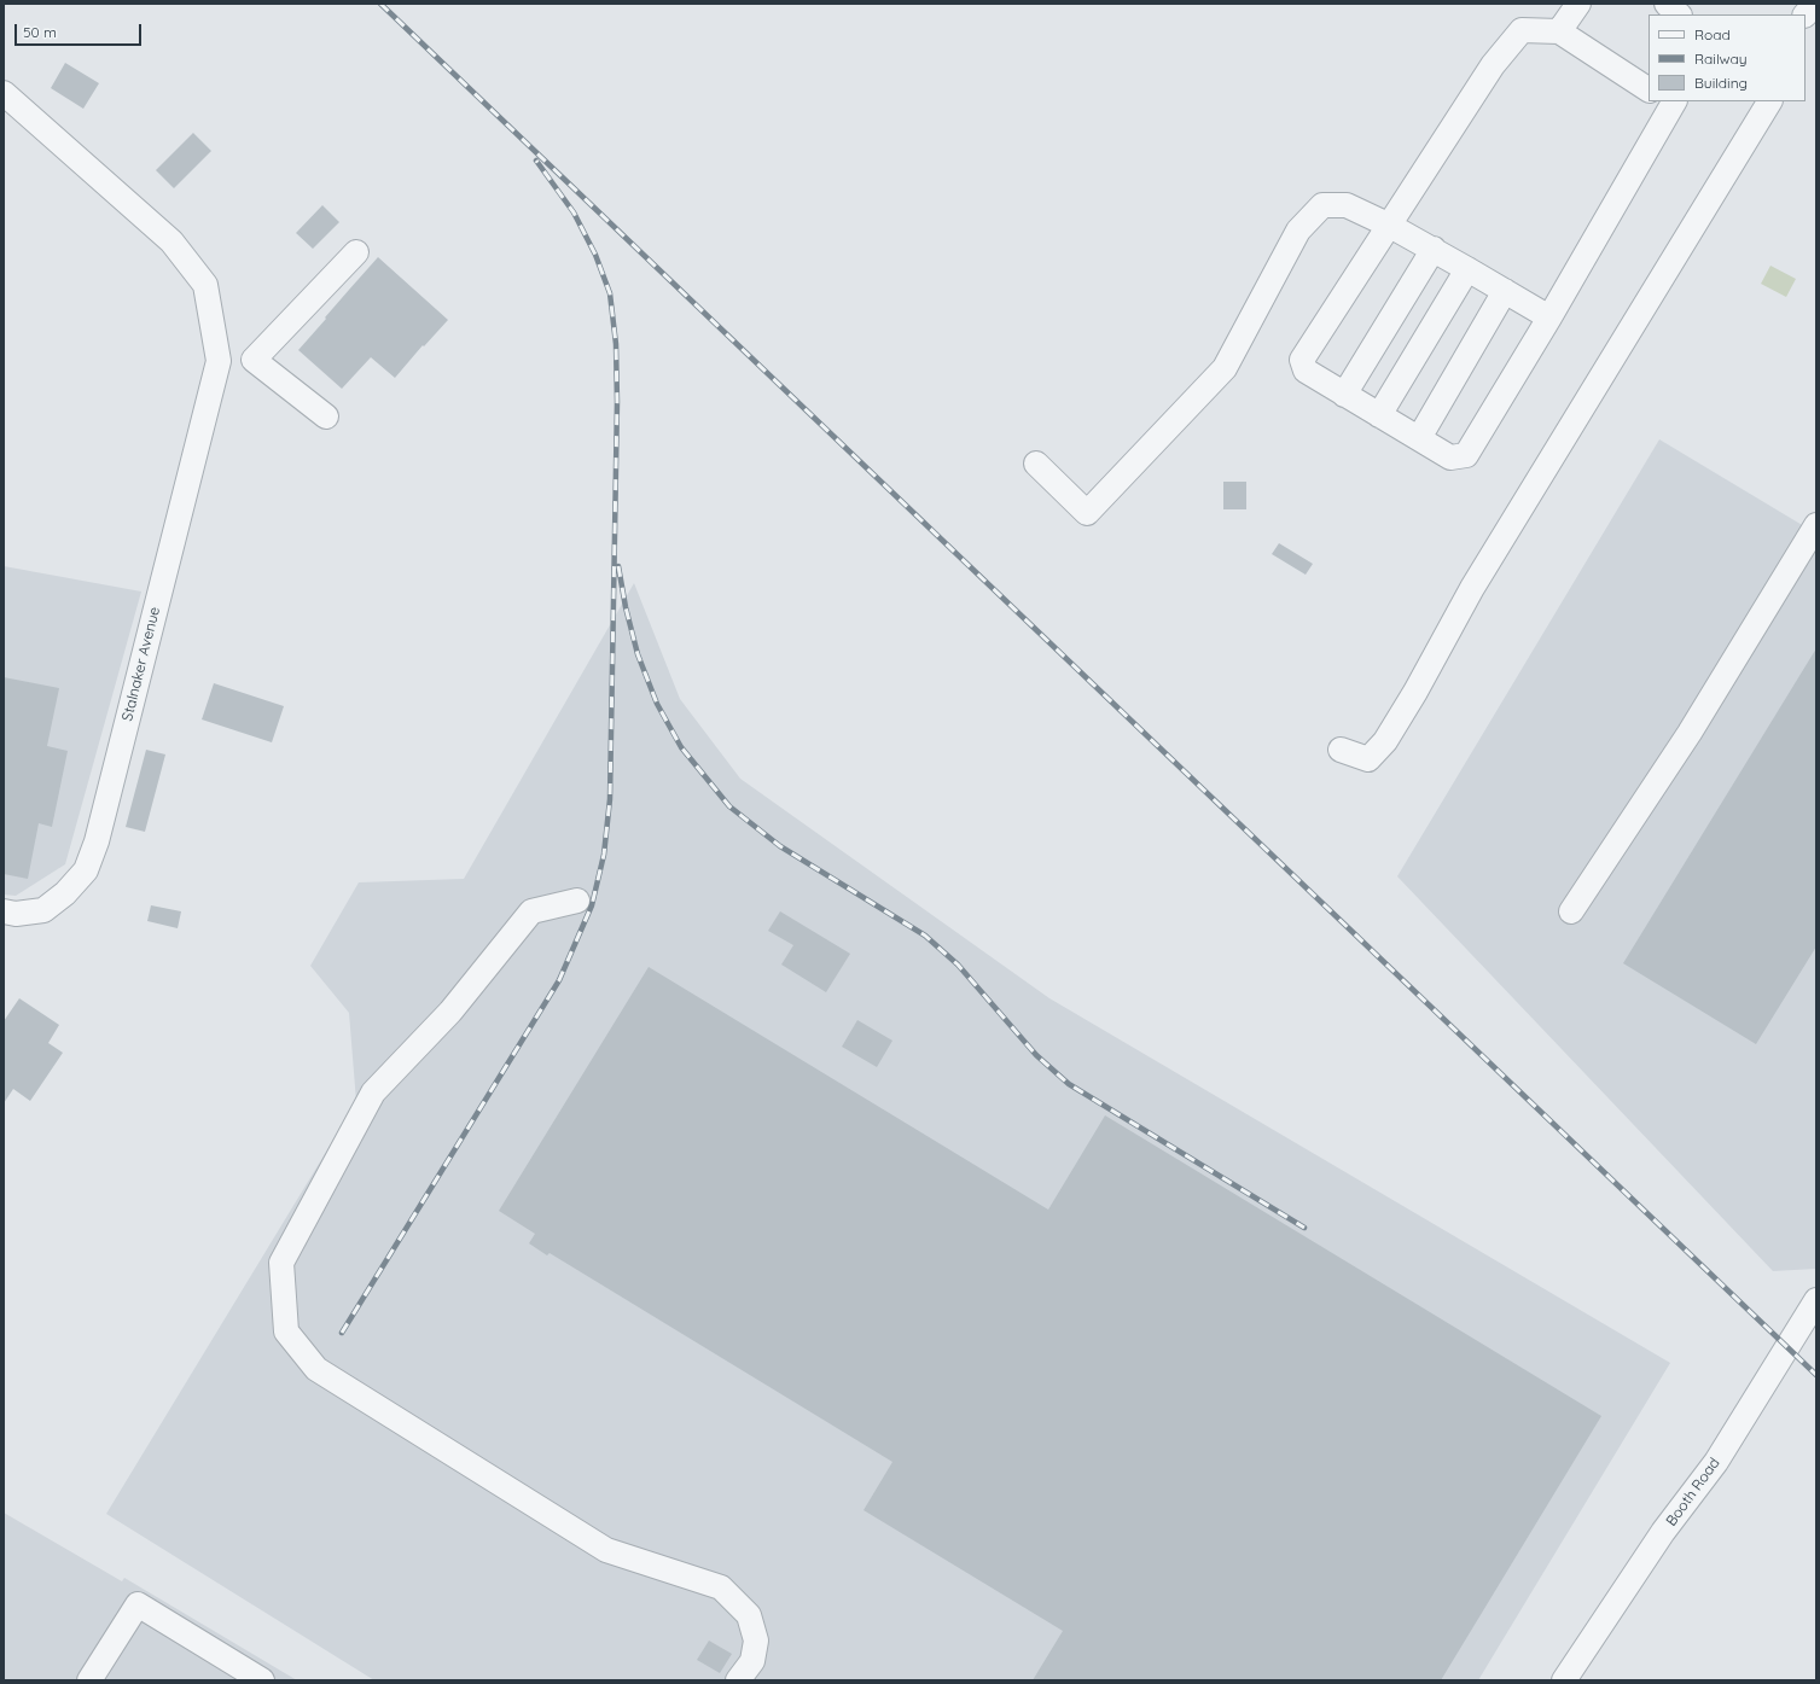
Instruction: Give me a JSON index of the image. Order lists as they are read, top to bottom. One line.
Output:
{"streets":{"street":["Stalnaker Avenue","Booth Road"]},"legend":["Road","Railway","Building"],"scale_bar":"50 m"}
